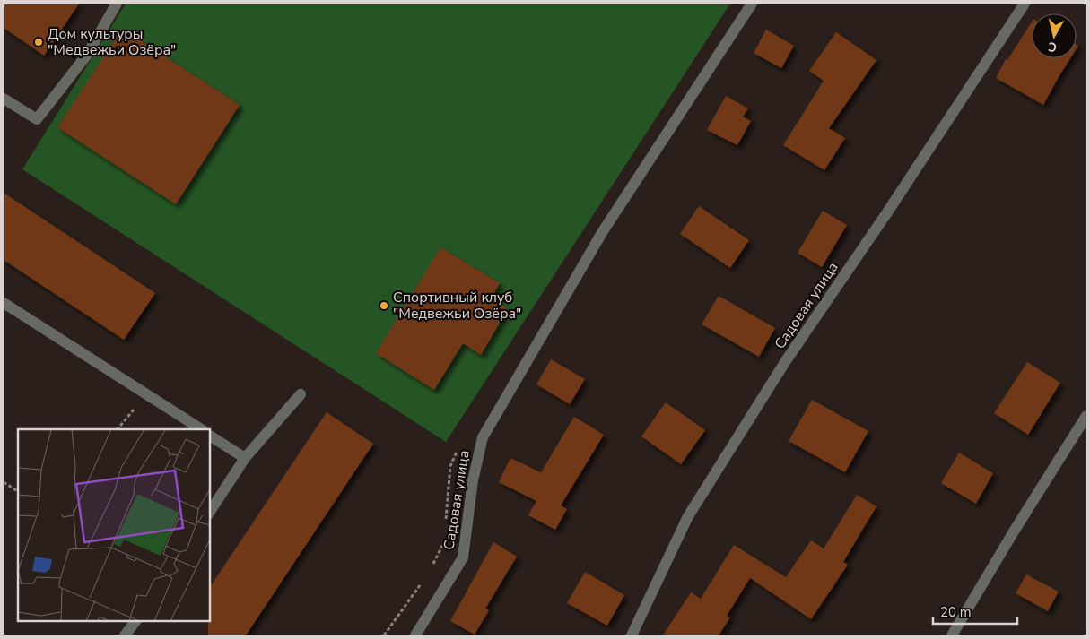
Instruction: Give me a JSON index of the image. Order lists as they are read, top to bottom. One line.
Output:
{"streets":{"street":["Садовая улица"]},"places":["Дом культуры \"Медвежьи Озёра\"","Спортивный клуб \"Медвежьи Озёра\""],"scale_bar":"20 m","north":"bottom"}
